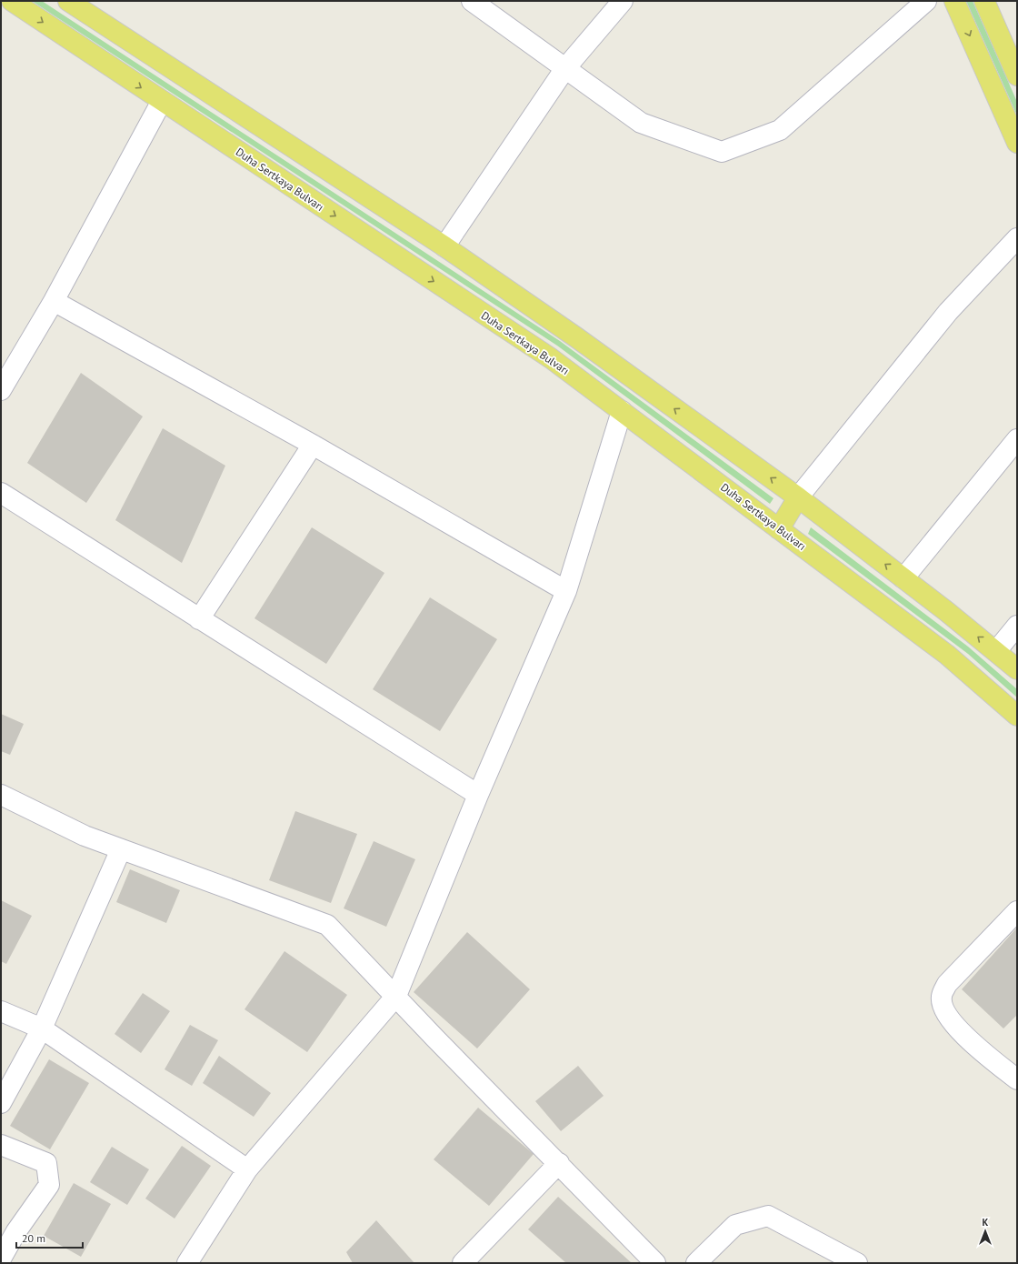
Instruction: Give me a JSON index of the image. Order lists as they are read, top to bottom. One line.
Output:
{"streets":{"main road":["Duha Sertkaya Bulvarı"]},"scale_bar":"20 m","north":"top"}
